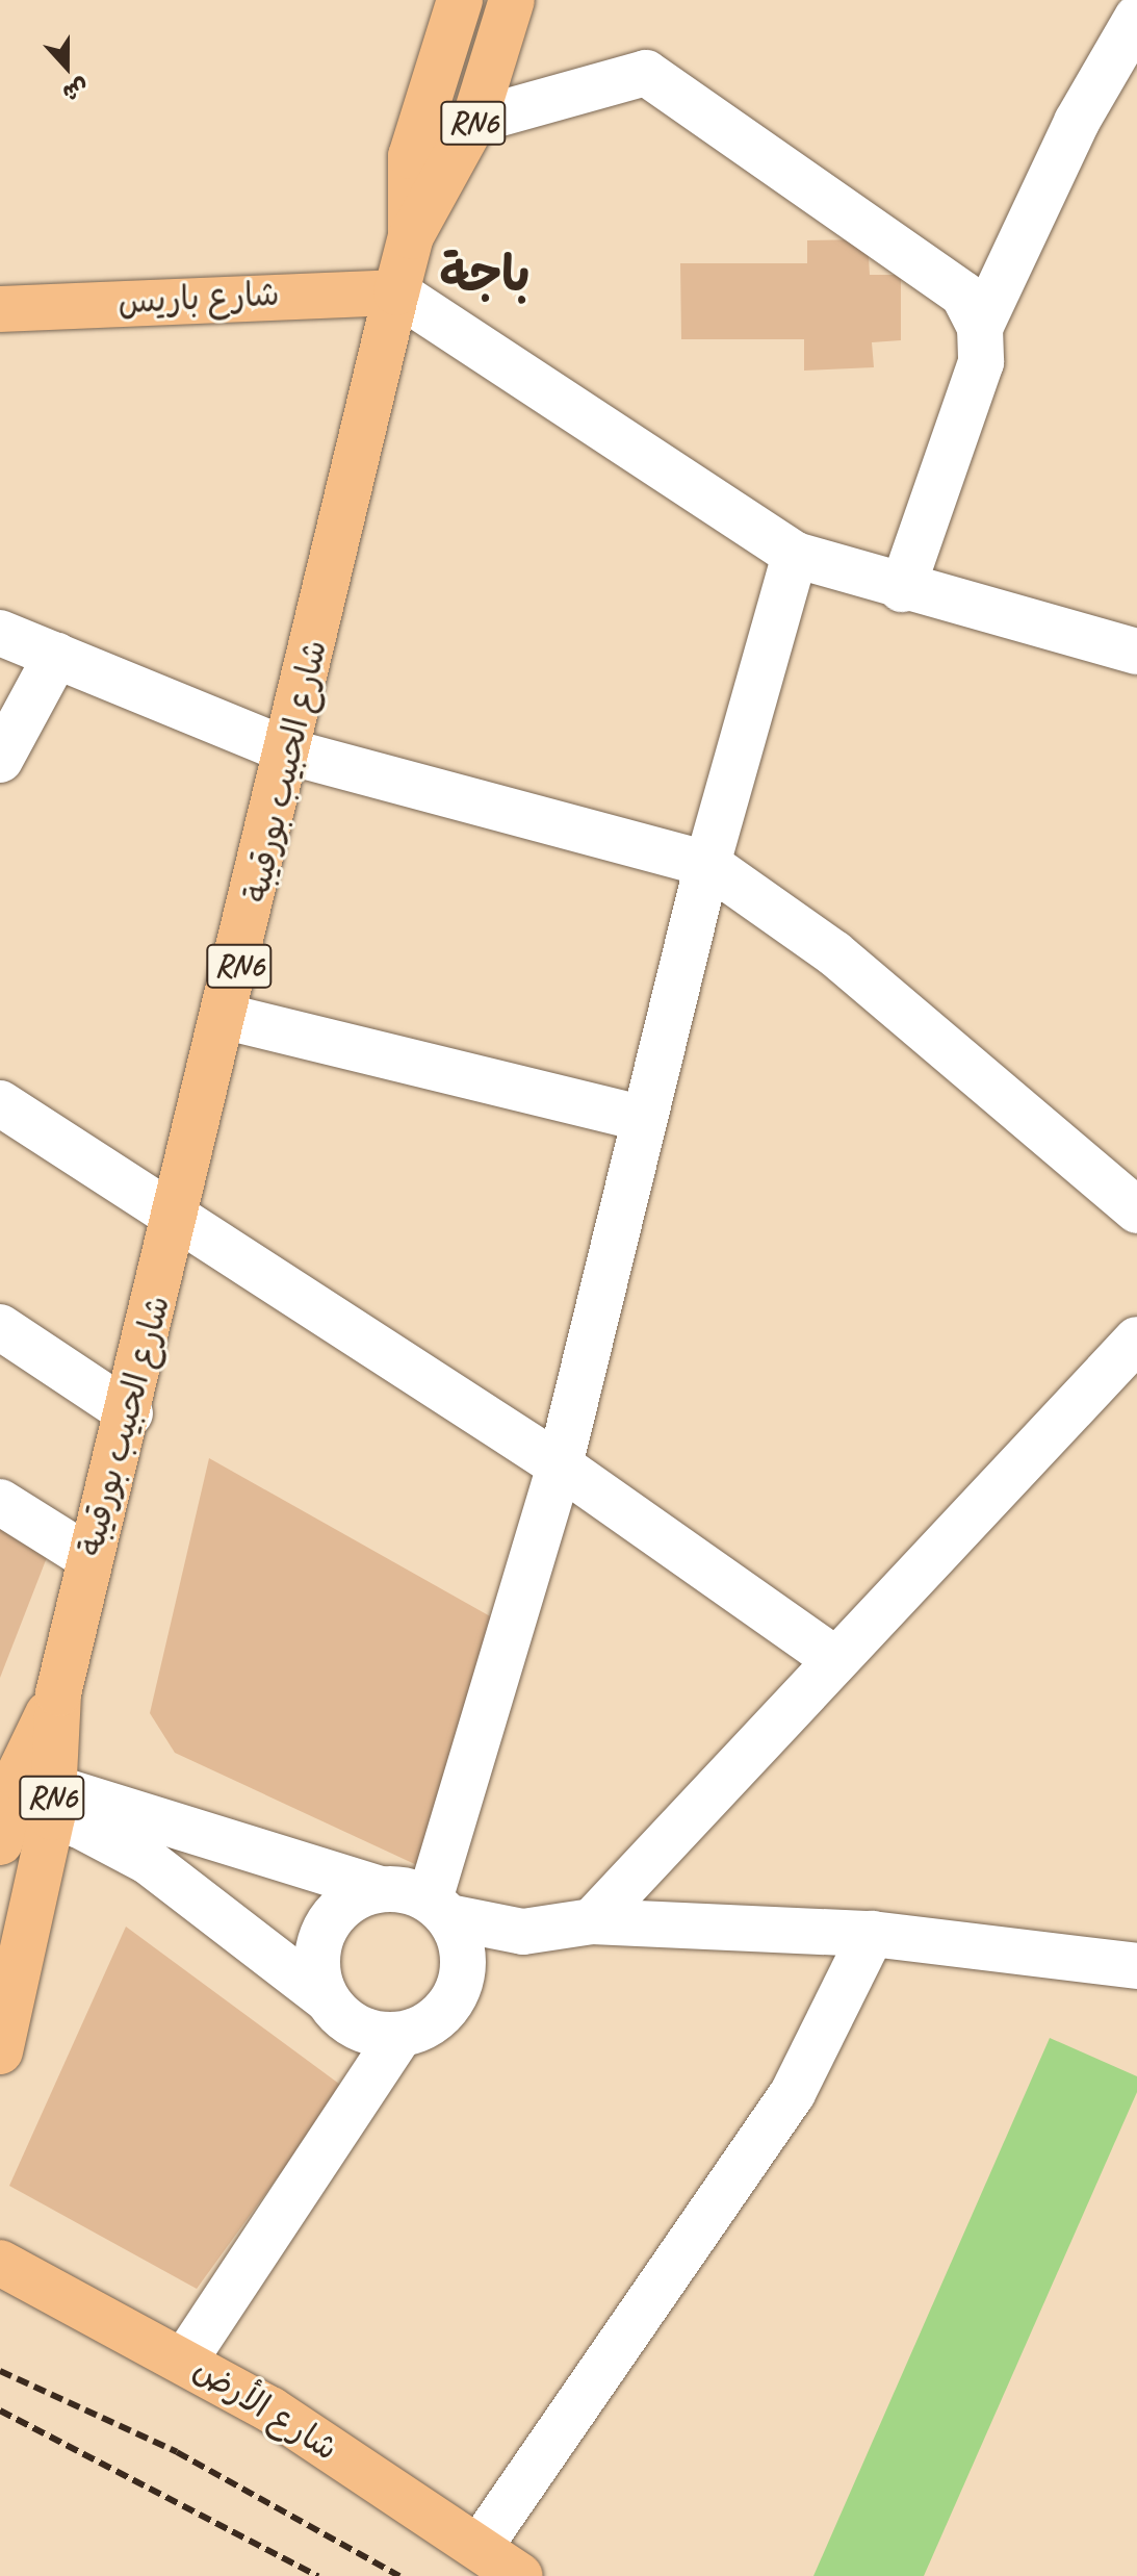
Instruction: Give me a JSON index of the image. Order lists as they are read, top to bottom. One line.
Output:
{"streets":{"main road":["RN6","شارع باريس","شارع الحبيب بورقيبة","شارع الأرض"]},"crossings":[["RN6","شارع الحبيب بورقيبة"],["شارع باريس","شارع الحبيب بورقيبة"]],"districts":["باجة"],"north":"bottom"}
